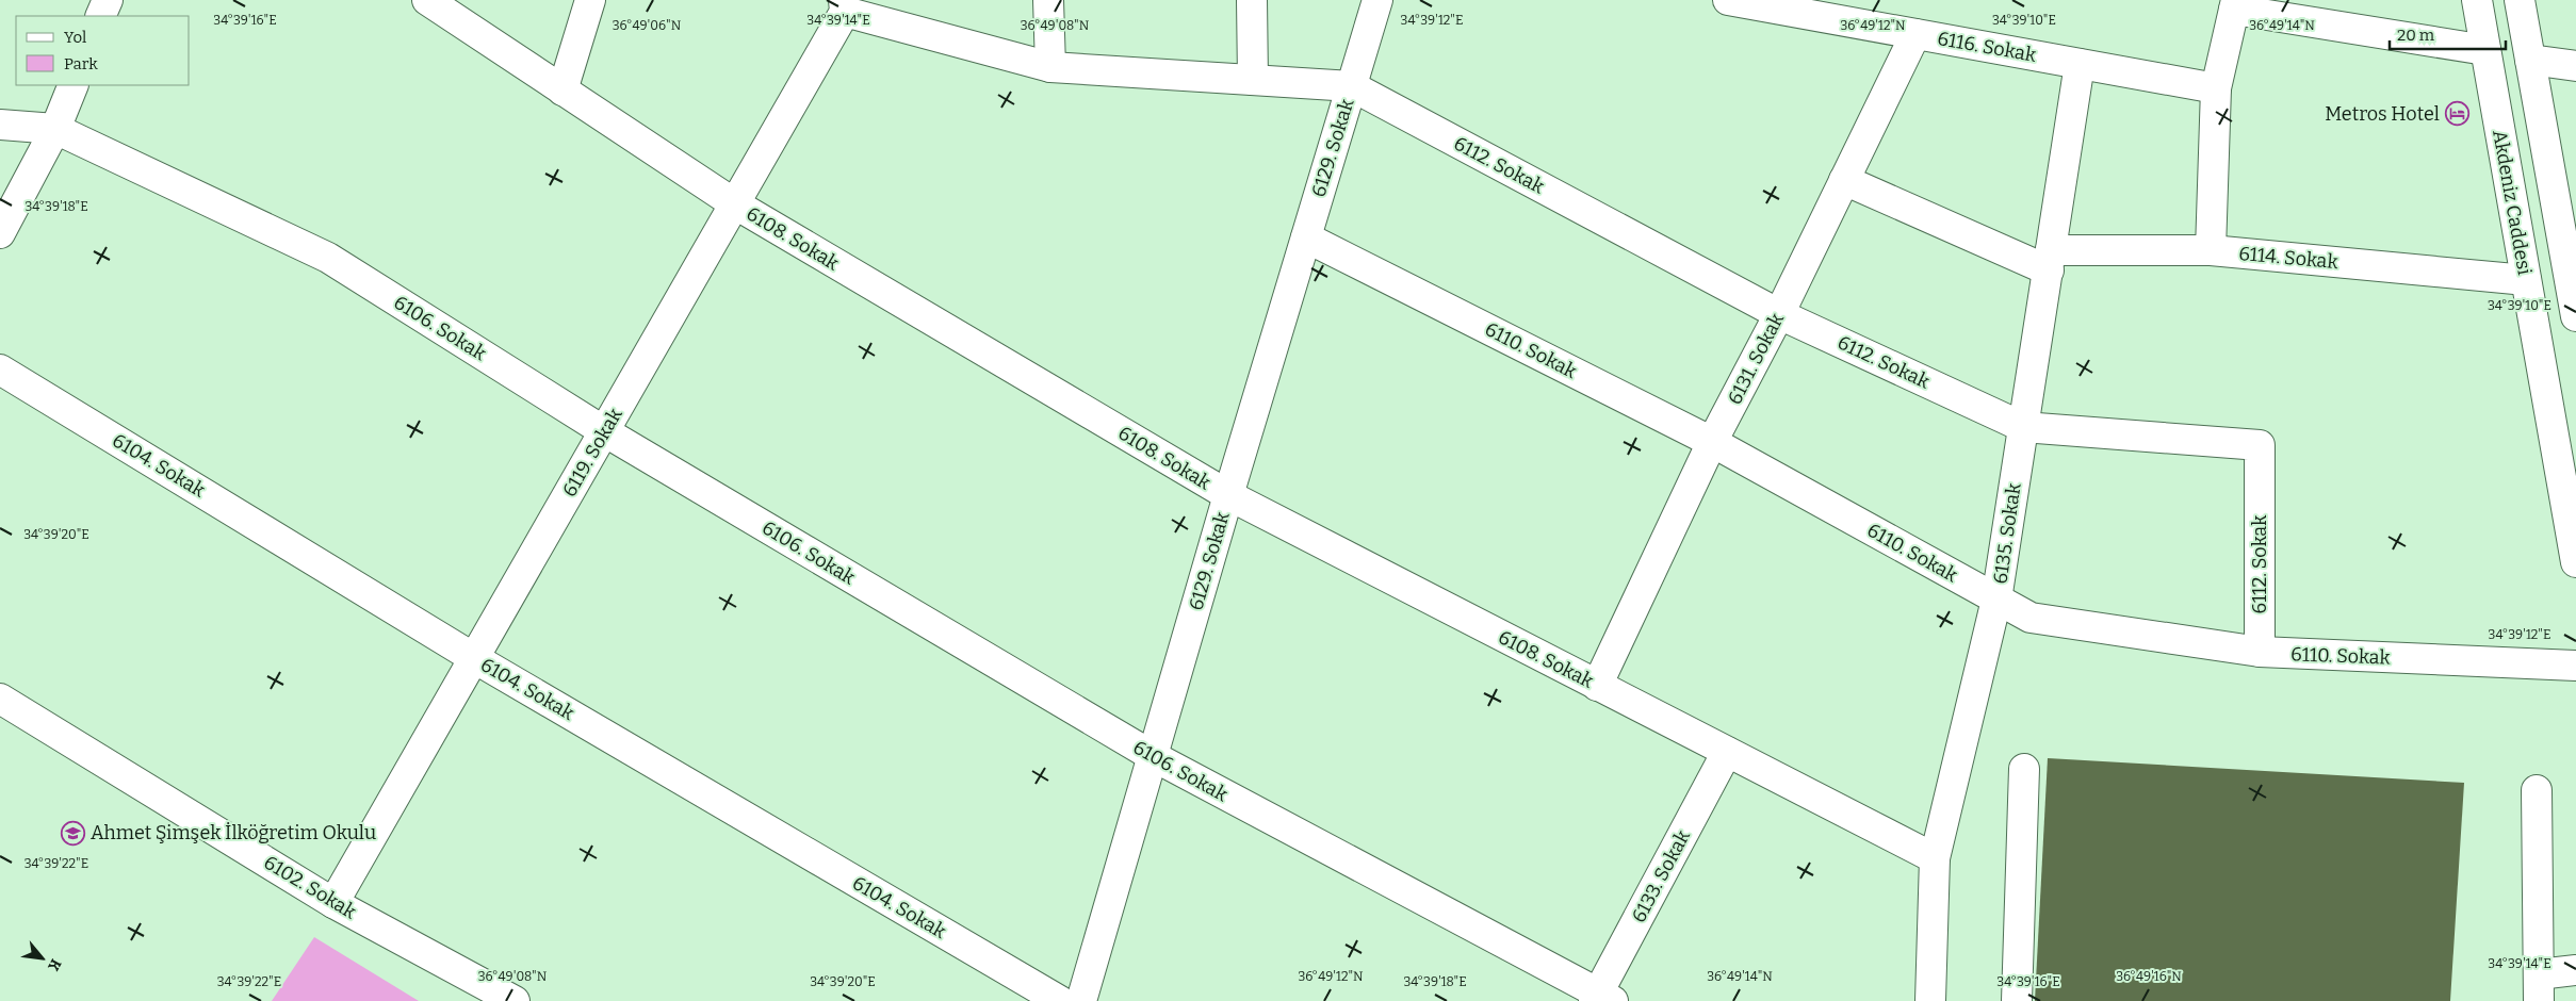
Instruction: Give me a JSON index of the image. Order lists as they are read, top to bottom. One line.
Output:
{"streets":{"street":["6116. Sokak","6129. Sokak","6112. Sokak","Akdeniz Caddesi","6108. Sokak","6114. Sokak","6106. Sokak","6110. Sokak","6131. Sokak","6119. Sokak","6104. Sokak","6135. Sokak","6133. Sokak","6102. Sokak"]},"crossings":[["6116. Sokak","6131. Sokak"],["6116. Sokak","6135. Sokak"],["6129. Sokak","6112. Sokak"],["6129. Sokak","6108. Sokak"],["6129. Sokak","6106. Sokak"],["6129. Sokak","6110. Sokak"],["6112. Sokak","6110. Sokak"],["6112. Sokak","6131. Sokak"],["6112. Sokak","6135. Sokak"],["Akdeniz Caddesi","6114. Sokak"],["6108. Sokak","6131. Sokak"],["6108. Sokak","6119. Sokak"],["6108. Sokak","6135. Sokak"],["6108. Sokak","6133. Sokak"],["6114. Sokak","6135. Sokak"],["6106. Sokak","6119. Sokak"],["6106. Sokak","6133. Sokak"],["6110. Sokak","6131. Sokak"],["6110. Sokak","6135. Sokak"],["6119. Sokak","6104. Sokak"],["6119. Sokak","6102. Sokak"]],"places":{"hotel":["Metros Hotel"],"school or university":["Ahmet Şimşek İlköğretim Okulu"]},"legend":["Yol","Park"],"scale_bar":"20 m","north":"bottom right","coordinates":["34°39'16\"E","34°39'14\"E","34°39'12\"E","34°39'10\"E","36°49'06\"N","36°49'08\"N","36°49'12\"N","36°49'14\"N","34°39'18\"E","34°39'20\"E","34°39'22\"E","36°49'16\"N"]}
